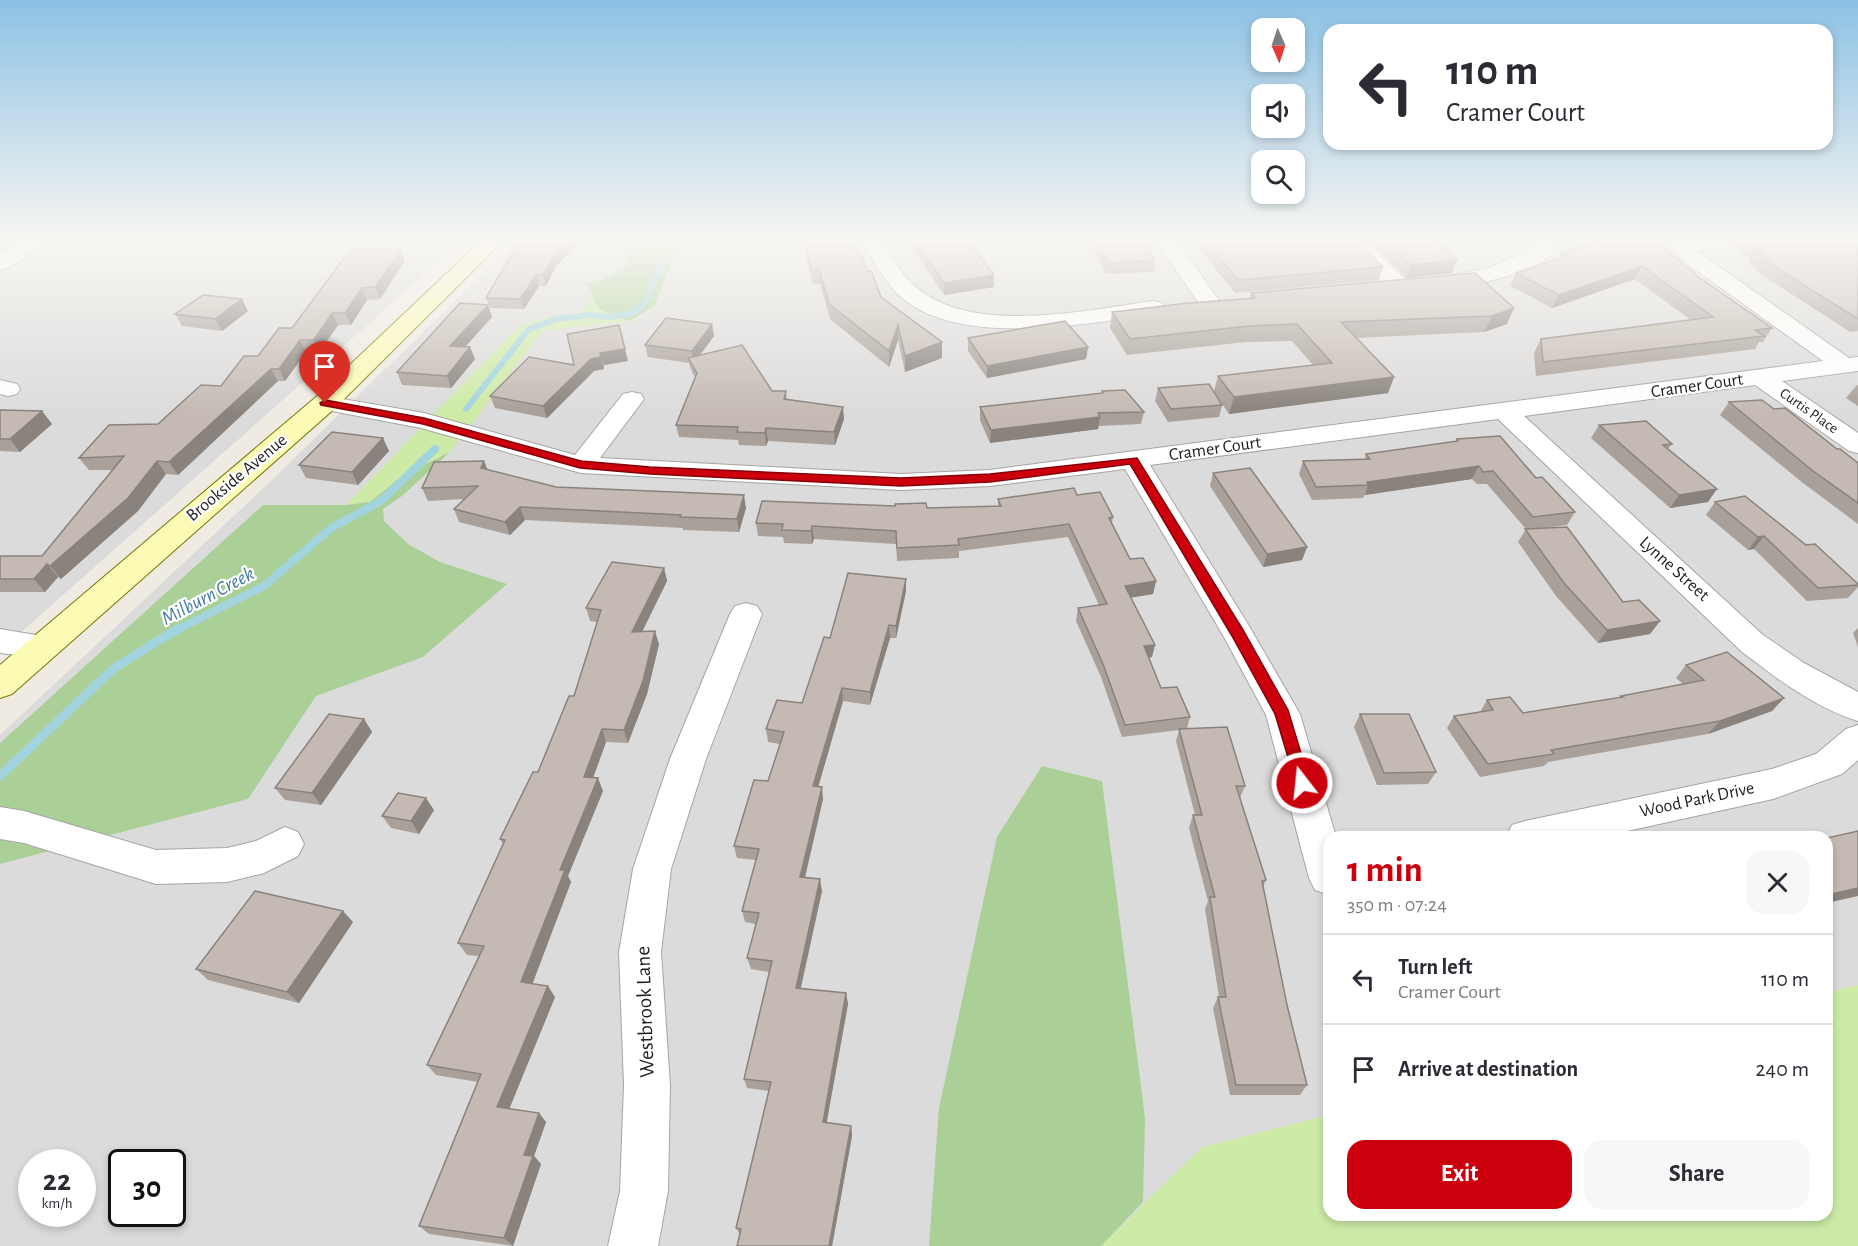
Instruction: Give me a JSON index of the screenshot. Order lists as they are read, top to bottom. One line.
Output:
{"streets":{"main road":["Brookside Avenue"],"street":["Cramer Court","Curtis Place","Lynne Street","Wood Park Drive","Westbrook Lane"]},"crossings":[["Cramer Court","Curtis Place"],["Cramer Court","Brookside Avenue"],["Cramer Court","Lynne Street"]],"water":["Milburn Creek"],"north":"bottom","page":{"turn":["110 m","Cramer Court"],"heading":["1 min","350 m · 07:24"],"list":[{"name":"Turn left","note":"Cramer Court","value":"110 m"},{"name":"Arrive at destination","value":"240 m"}],"buttons":["Exit","Share"],"speed":"22 km/h","limit":"30"}}
